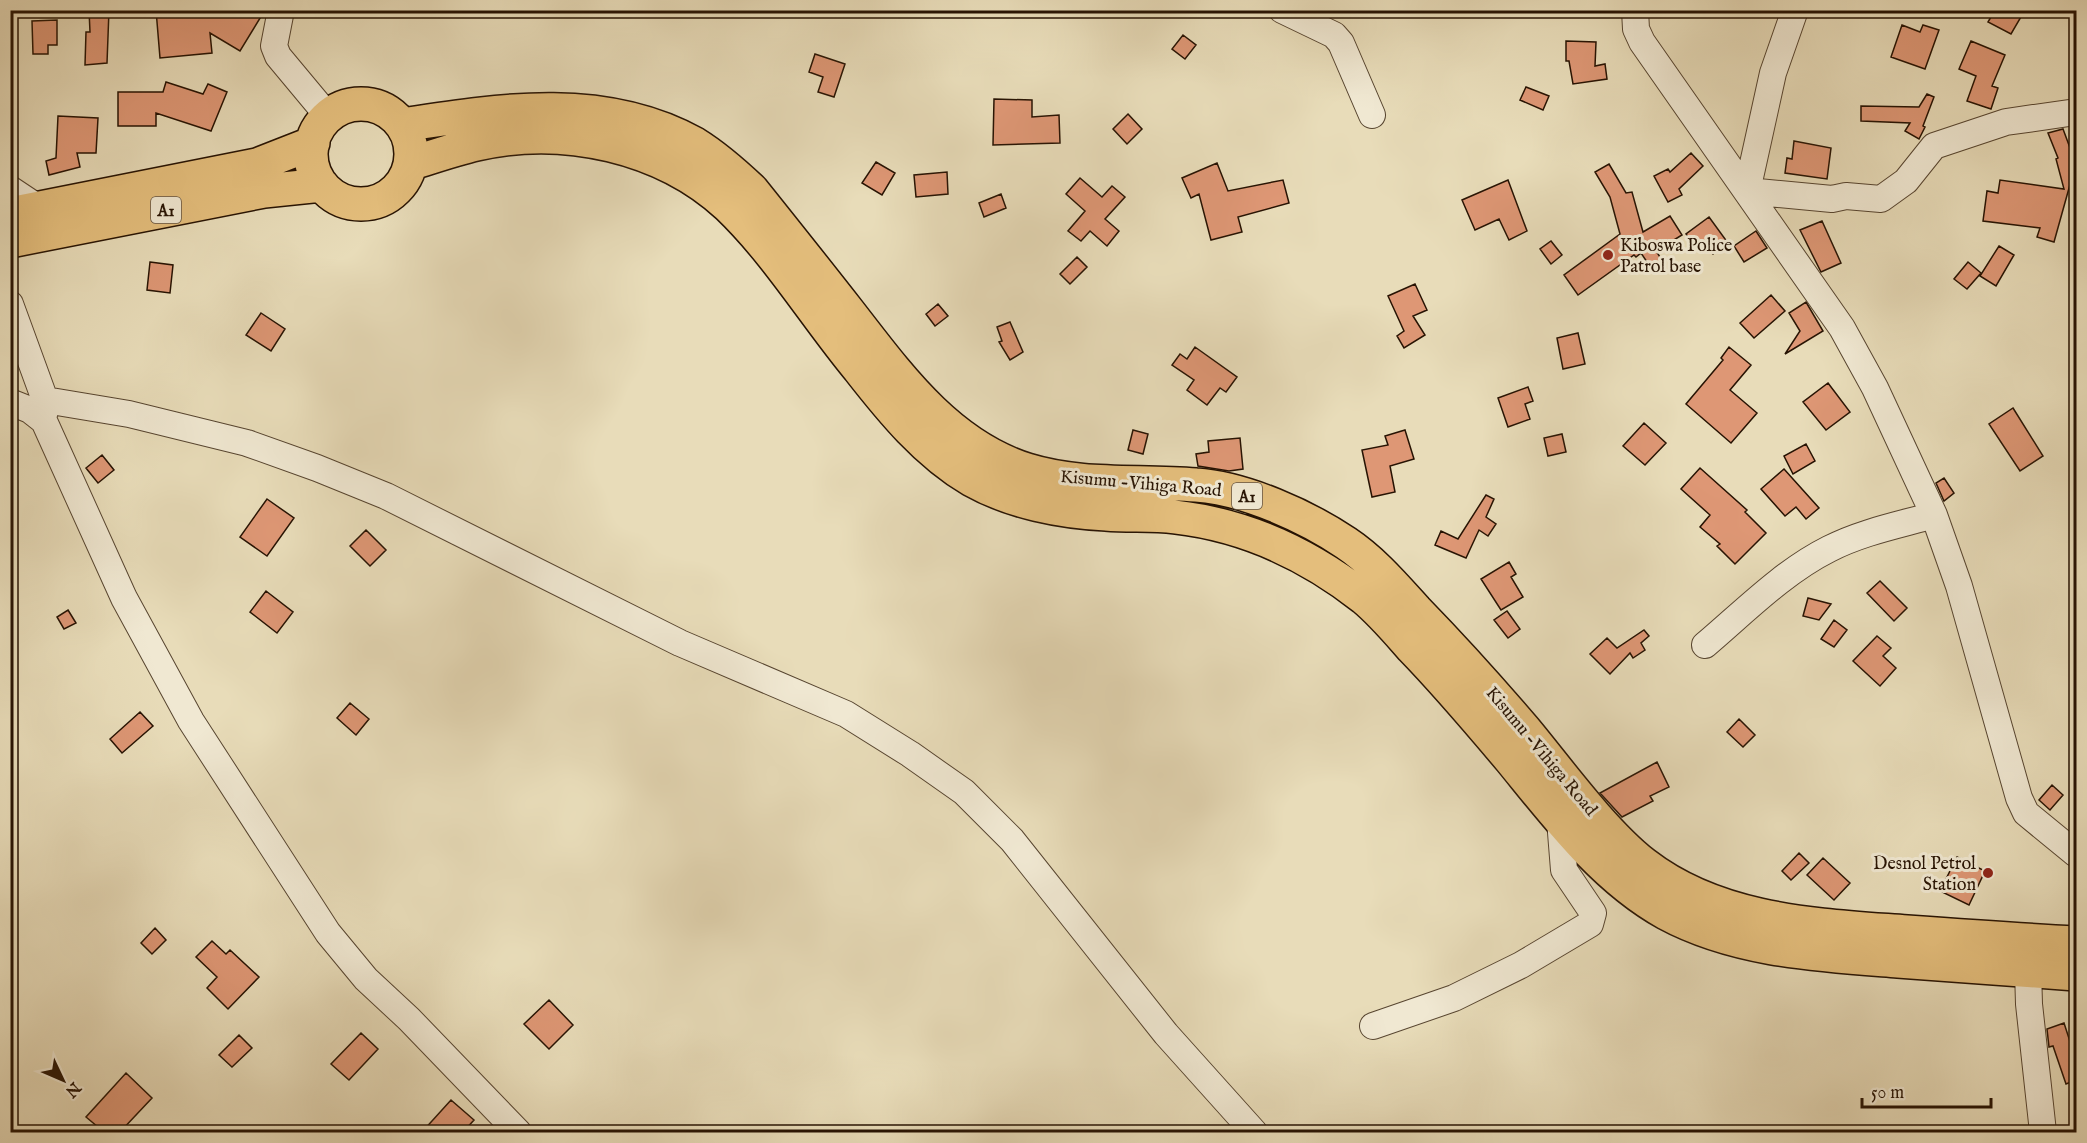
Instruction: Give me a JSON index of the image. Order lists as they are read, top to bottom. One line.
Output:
{"streets":{"highway":["A1","Kisumu -Vihiga Road"]},"crossings":[["A1","Kisumu -Vihiga Road"]],"places":["Kiboswa Police Patrol base","Desnol Petrol Station"],"scale_bar":"50 m","north":"bottom right"}
